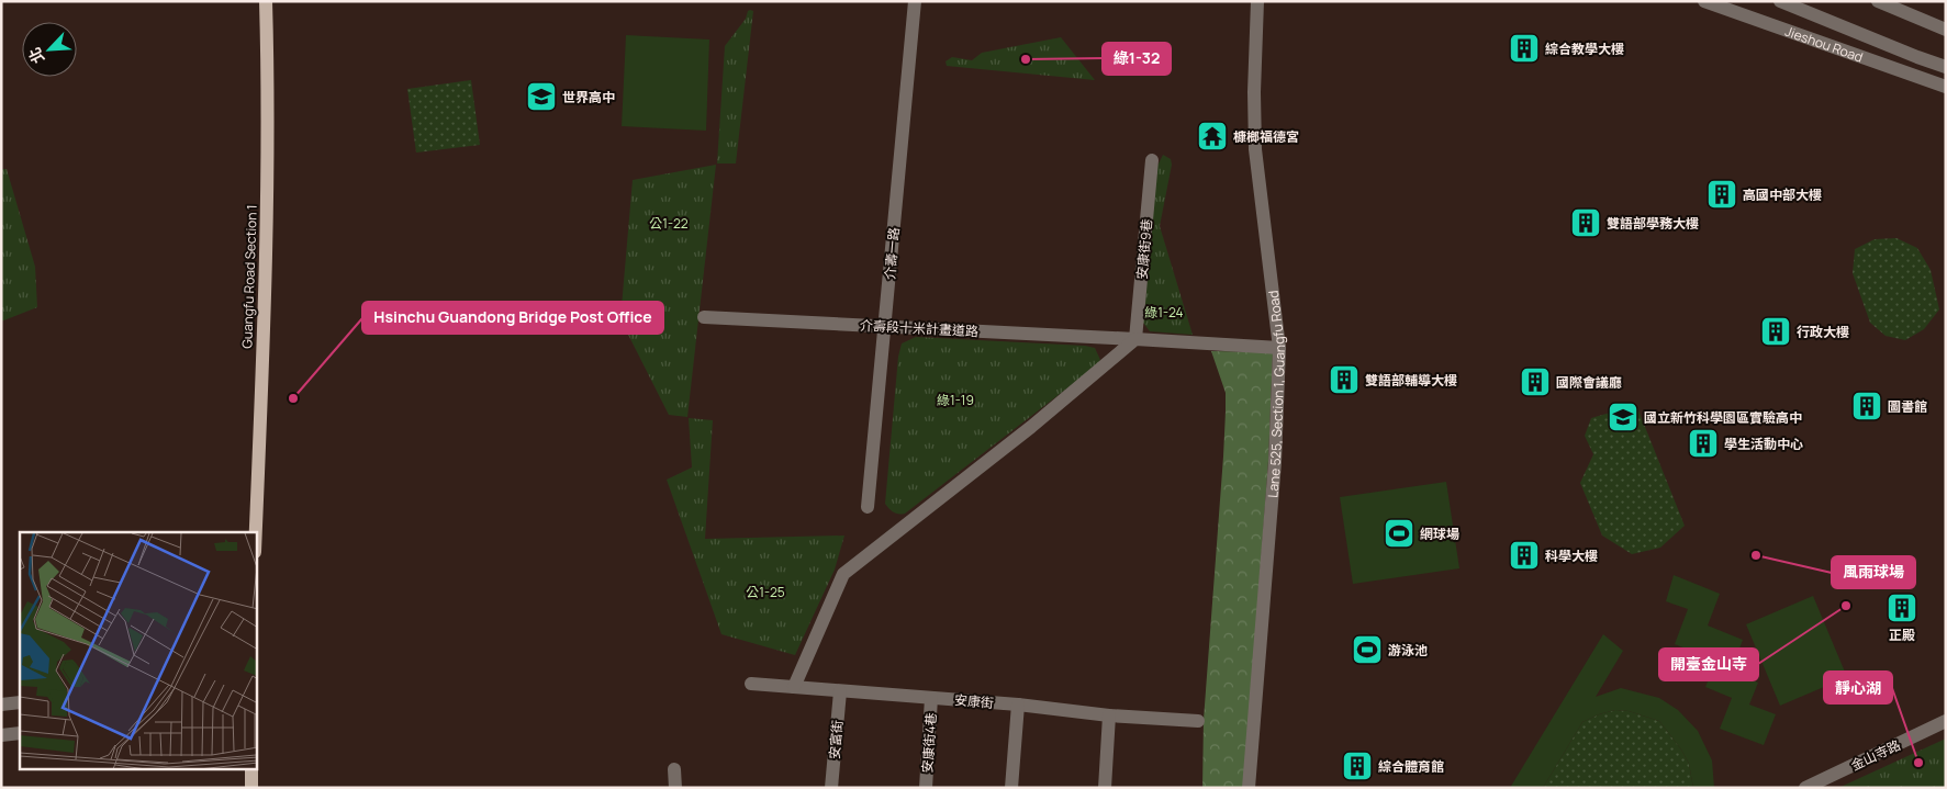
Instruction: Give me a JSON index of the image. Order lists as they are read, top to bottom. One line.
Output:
{"streets":{"main road":["Guangfu Road Section 1"],"street":["Jieshou Road","安康街9巷","介壽一路","介壽段十米計畫道路","Lane 525, Section 1, Guangfu Road","安康街","安富街","安康街4巷","金山寺路"]},"crossings":[["安康街9巷","介壽段十米計畫道路"],["介壽一路","介壽段十米計畫道路"],["介壽段十米計畫道路","Lane 525, Section 1, Guangfu Road"],["安康街","安富街"],["安康街","安康街4巷"]],"parks":["公1-22","綠1-24","綠1-19","公1-25"],"places":{"building":["綜合教學大樓","高國中部大樓","雙語部學務大樓","行政大樓","雙語部輔導大樓","國際會議廳","圖書館","學生活動中心","科學大樓","正殿","綜合體育館"],"other":["綠1-32","Hsinchu Guandong Bridge Post Office","風雨球場","開臺金山寺","靜心湖"],"school or university":["世界高中","國立新竹科學園區實驗高中"],"temple":["槺榔福德宮"],"sports":["網球場","游泳池"]},"north":"bottom left"}
